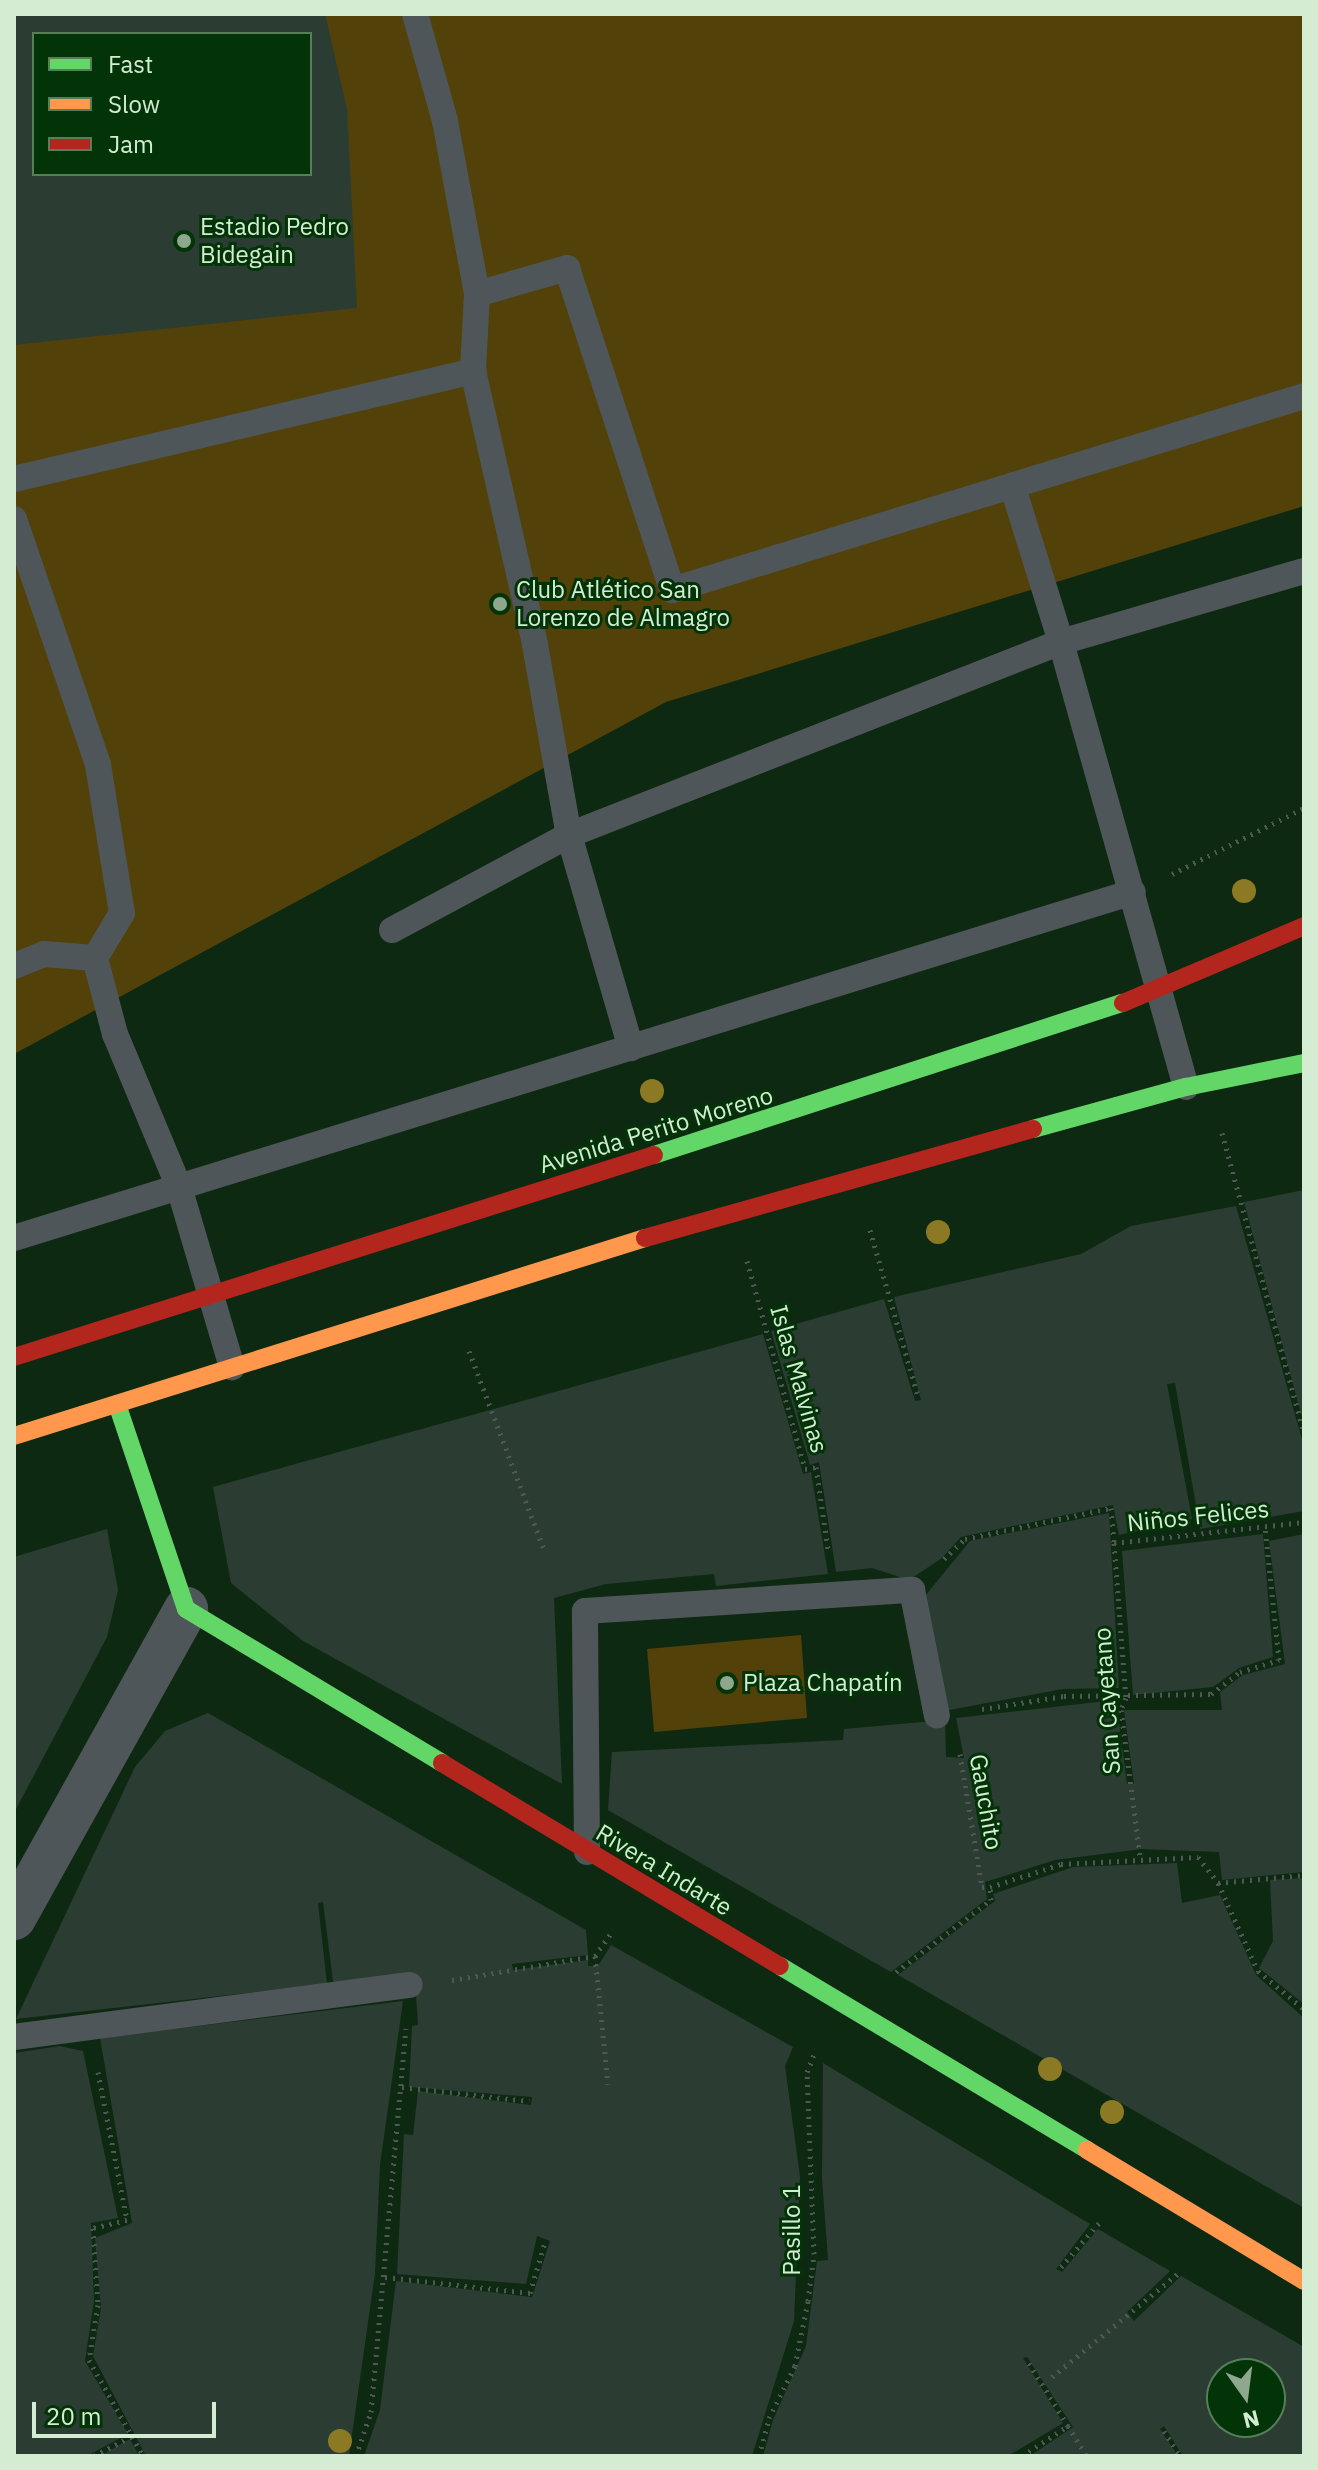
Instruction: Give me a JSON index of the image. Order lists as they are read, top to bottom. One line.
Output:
{"streets":{"main road":["Avenida Perito Moreno","Rivera Indarte"],"path":["Islas Malvinas","Niños Felices","San Cayetano","Gauchito","Pasillo 1"]},"crossings":[["Niños Felices","San Cayetano"],["Rivera Indarte","Pasillo 1"]],"places":["Estadio Pedro Bidegain","Club Atlético San Lorenzo de Almagro","Plaza Chapatín"],"legend":["Fast","Slow","Jam"],"scale_bar":"20 m","north":"bottom"}
